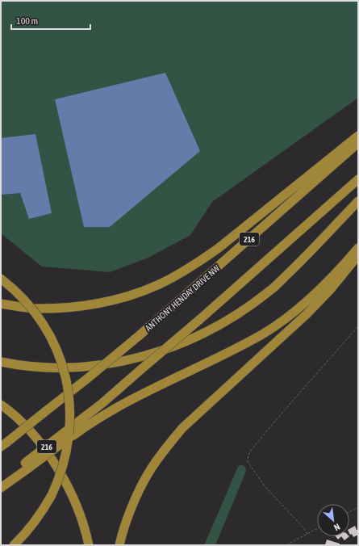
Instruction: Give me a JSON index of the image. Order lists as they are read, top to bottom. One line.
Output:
{"streets":{"highway":["216","ANTHONY HENDAY DRIVE NW"]},"scale_bar":"100 m","north":"bottom right"}
